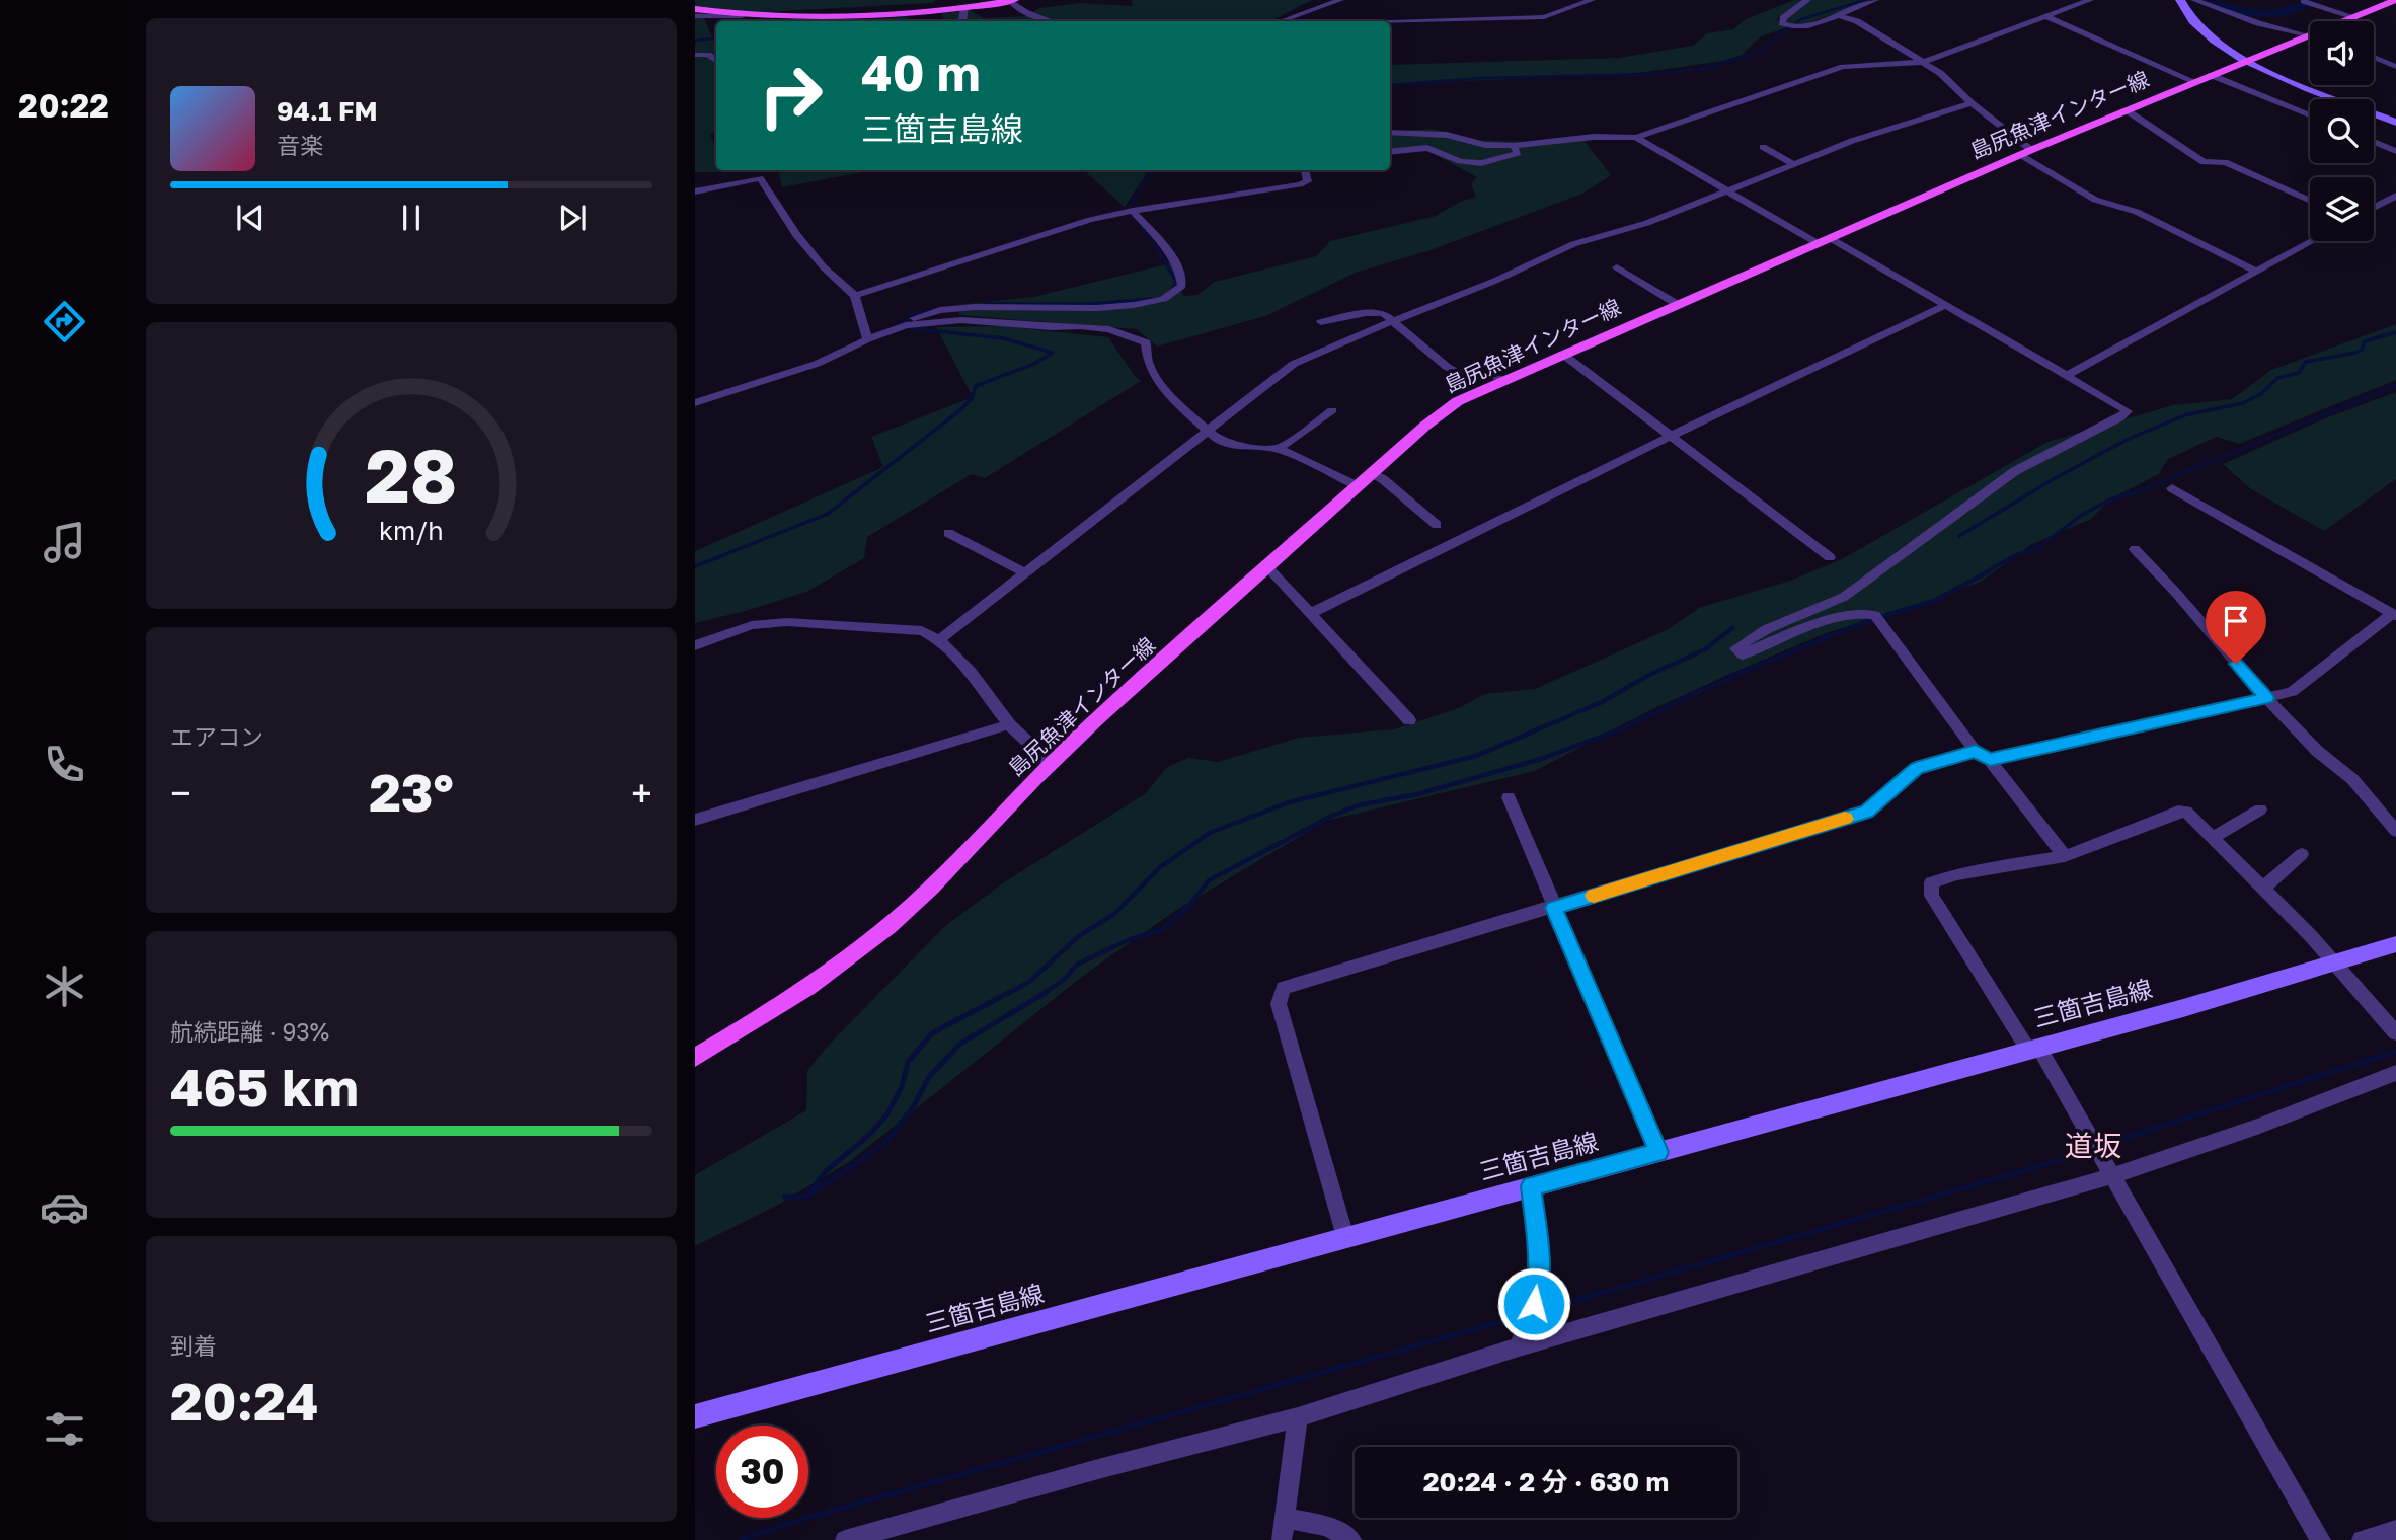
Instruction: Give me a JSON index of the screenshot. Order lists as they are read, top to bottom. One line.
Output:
{"streets":{"main road":["島尻魚津インター線","三箇吉島線"]},"districts":["道坂"],"page":{"tabs":"20:22","turn":["40 m","三箇吉島線"],"song":["94.1 FM","音楽"],"tile":["エアコン",["航続距離 · 93%","465 km"],["到着","20:24"]],"heat":["−","23°","+"],"limit":"30","trip":"20:24 · 2 分 · 630 m","gauge":["28","km/h"]}}
